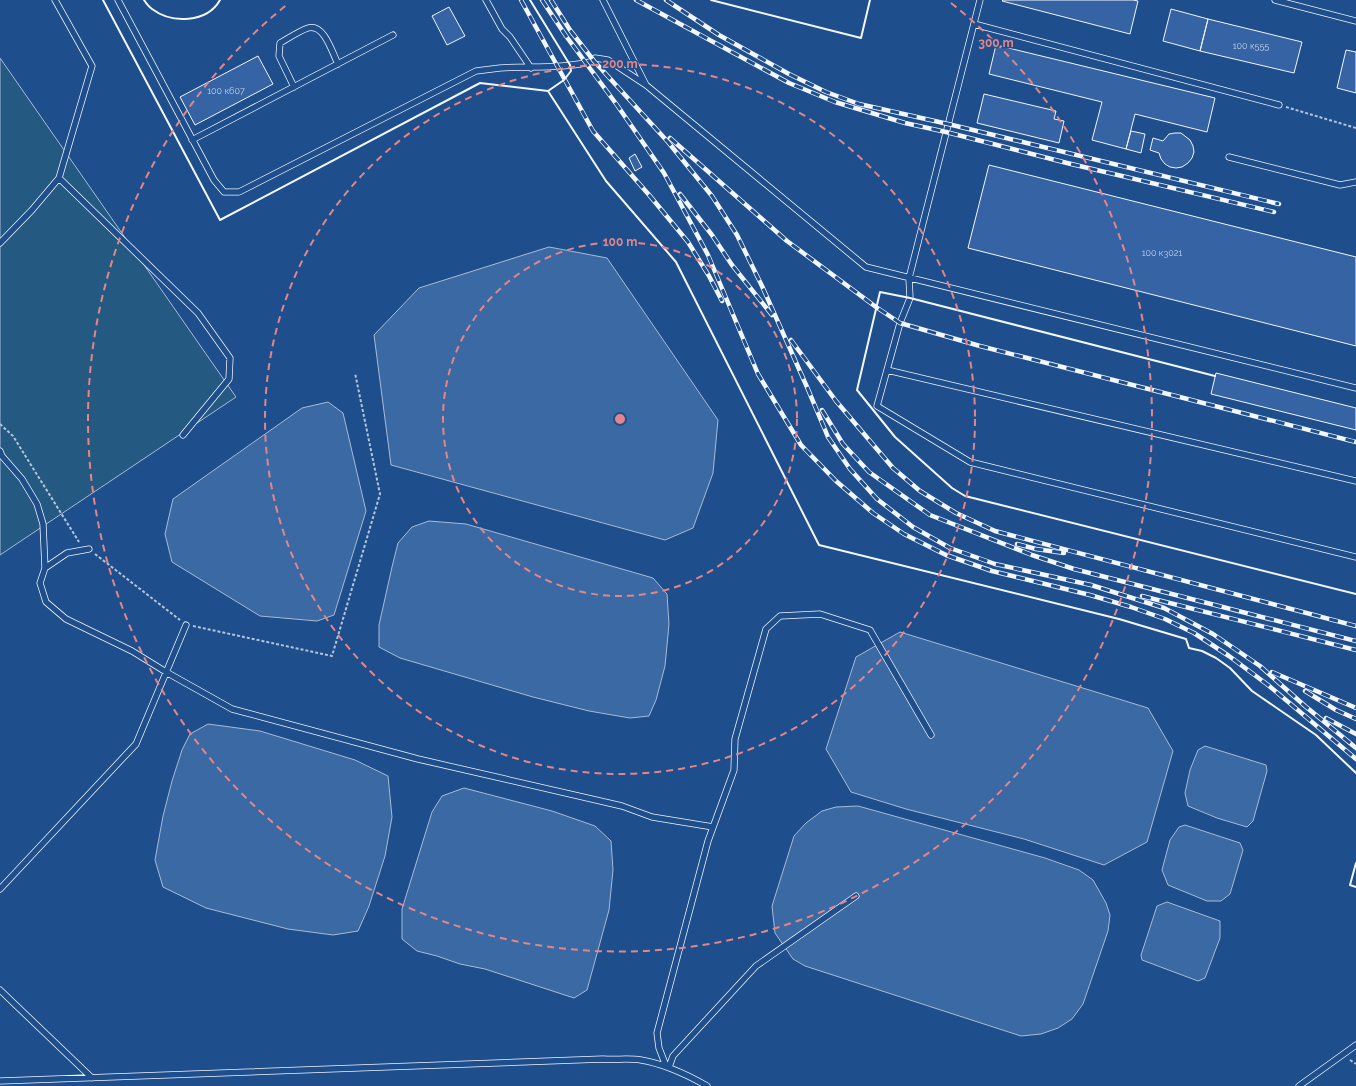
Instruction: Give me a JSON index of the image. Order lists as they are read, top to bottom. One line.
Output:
{"house_numbers":["100 к555","100 к607","100 к3021"],"rings":["300 m","200 m","100 m"]}
